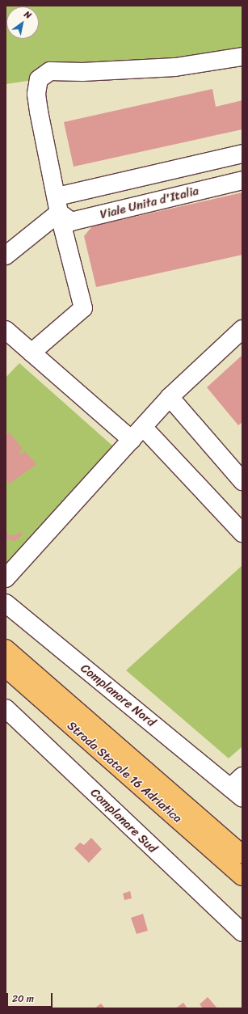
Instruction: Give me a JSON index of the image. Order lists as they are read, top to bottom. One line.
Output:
{"streets":{"highway":["Strada Statale 16 Adriatica"],"street":["Viale Unita d'Italia","Complanare Nord","Complanare Sud"]},"scale_bar":"20 m","north":"top right"}
